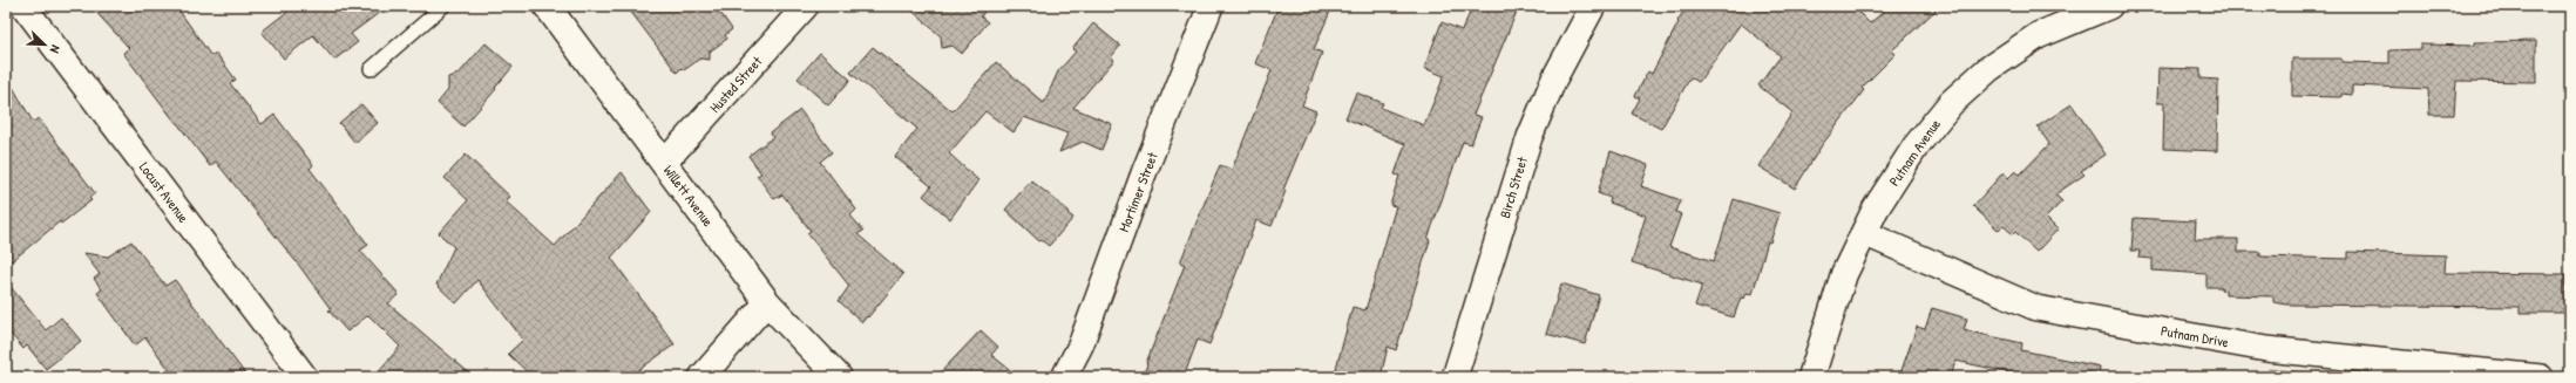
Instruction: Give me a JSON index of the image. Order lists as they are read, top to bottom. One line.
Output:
{"streets":{"street":["Husted Street","Putnam Avenue","Birch Street","Locust Avenue","Mortimer Street","Willett Avenue","Putnam Drive"]},"crossings":[["Husted Street","Willett Avenue"],["Putnam Avenue","Putnam Drive"]],"north":"bottom right"}
